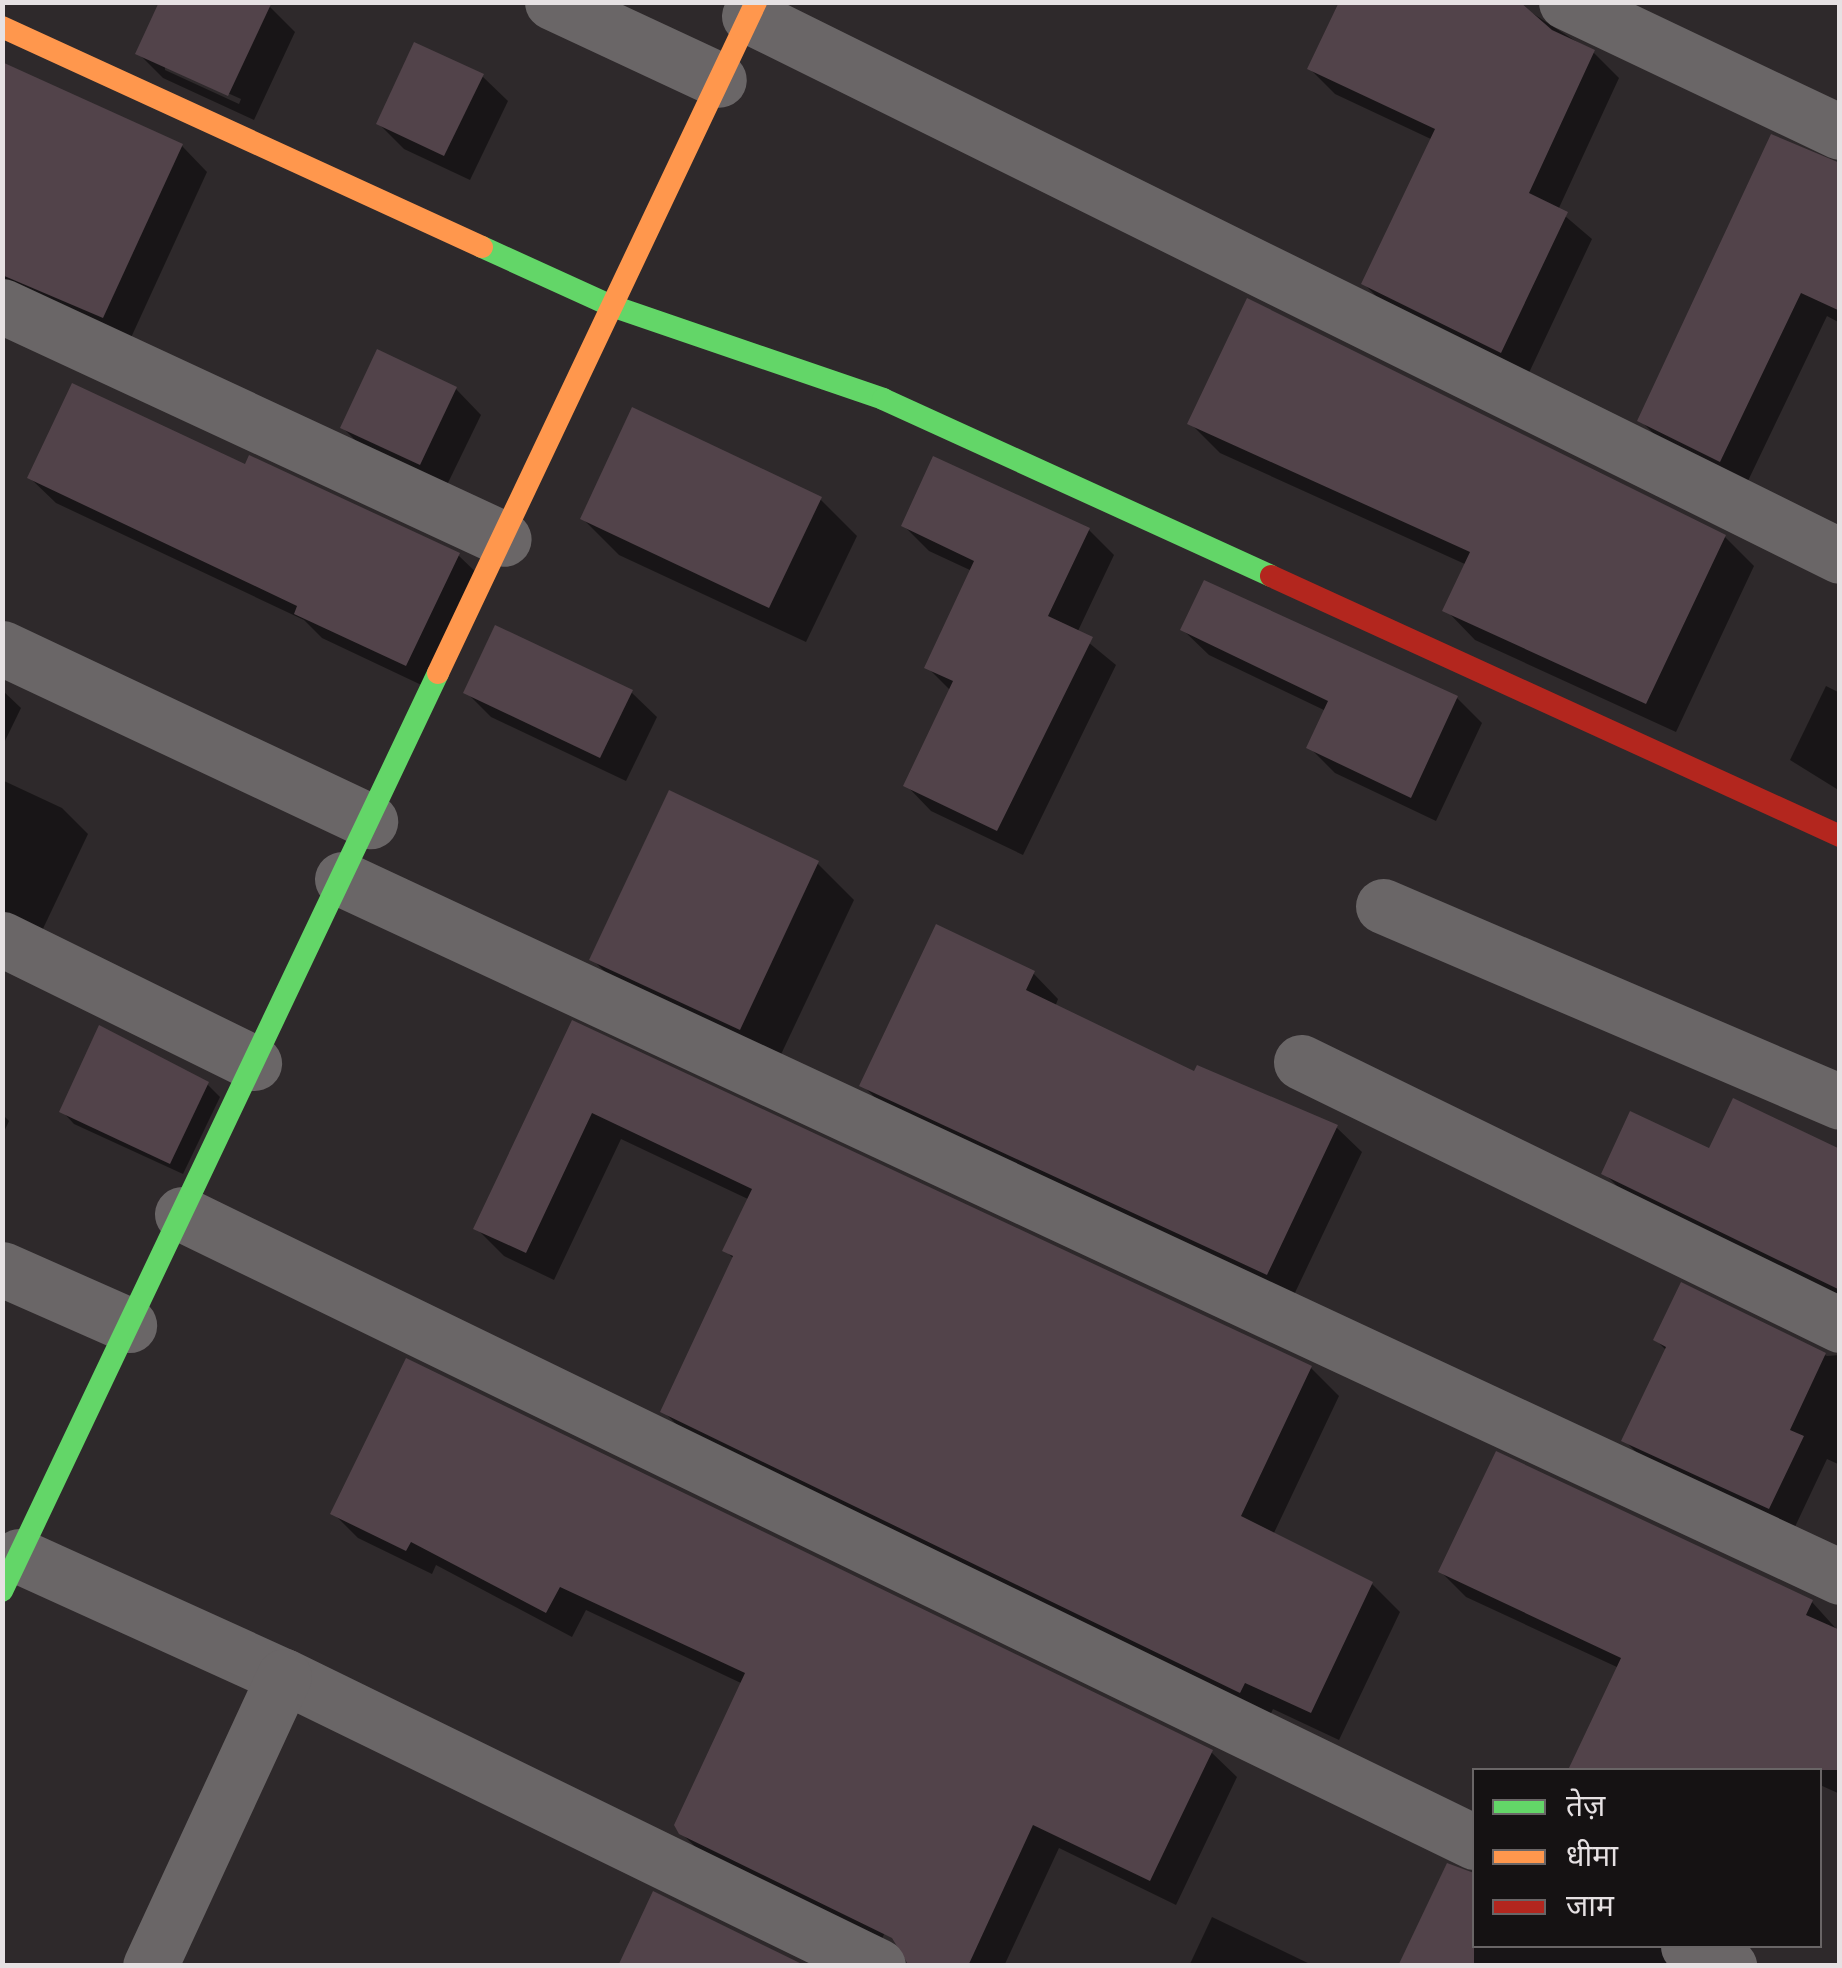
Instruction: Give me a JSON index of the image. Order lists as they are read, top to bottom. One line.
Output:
{"legend":["तेज़","धीमा","जाम"]}
